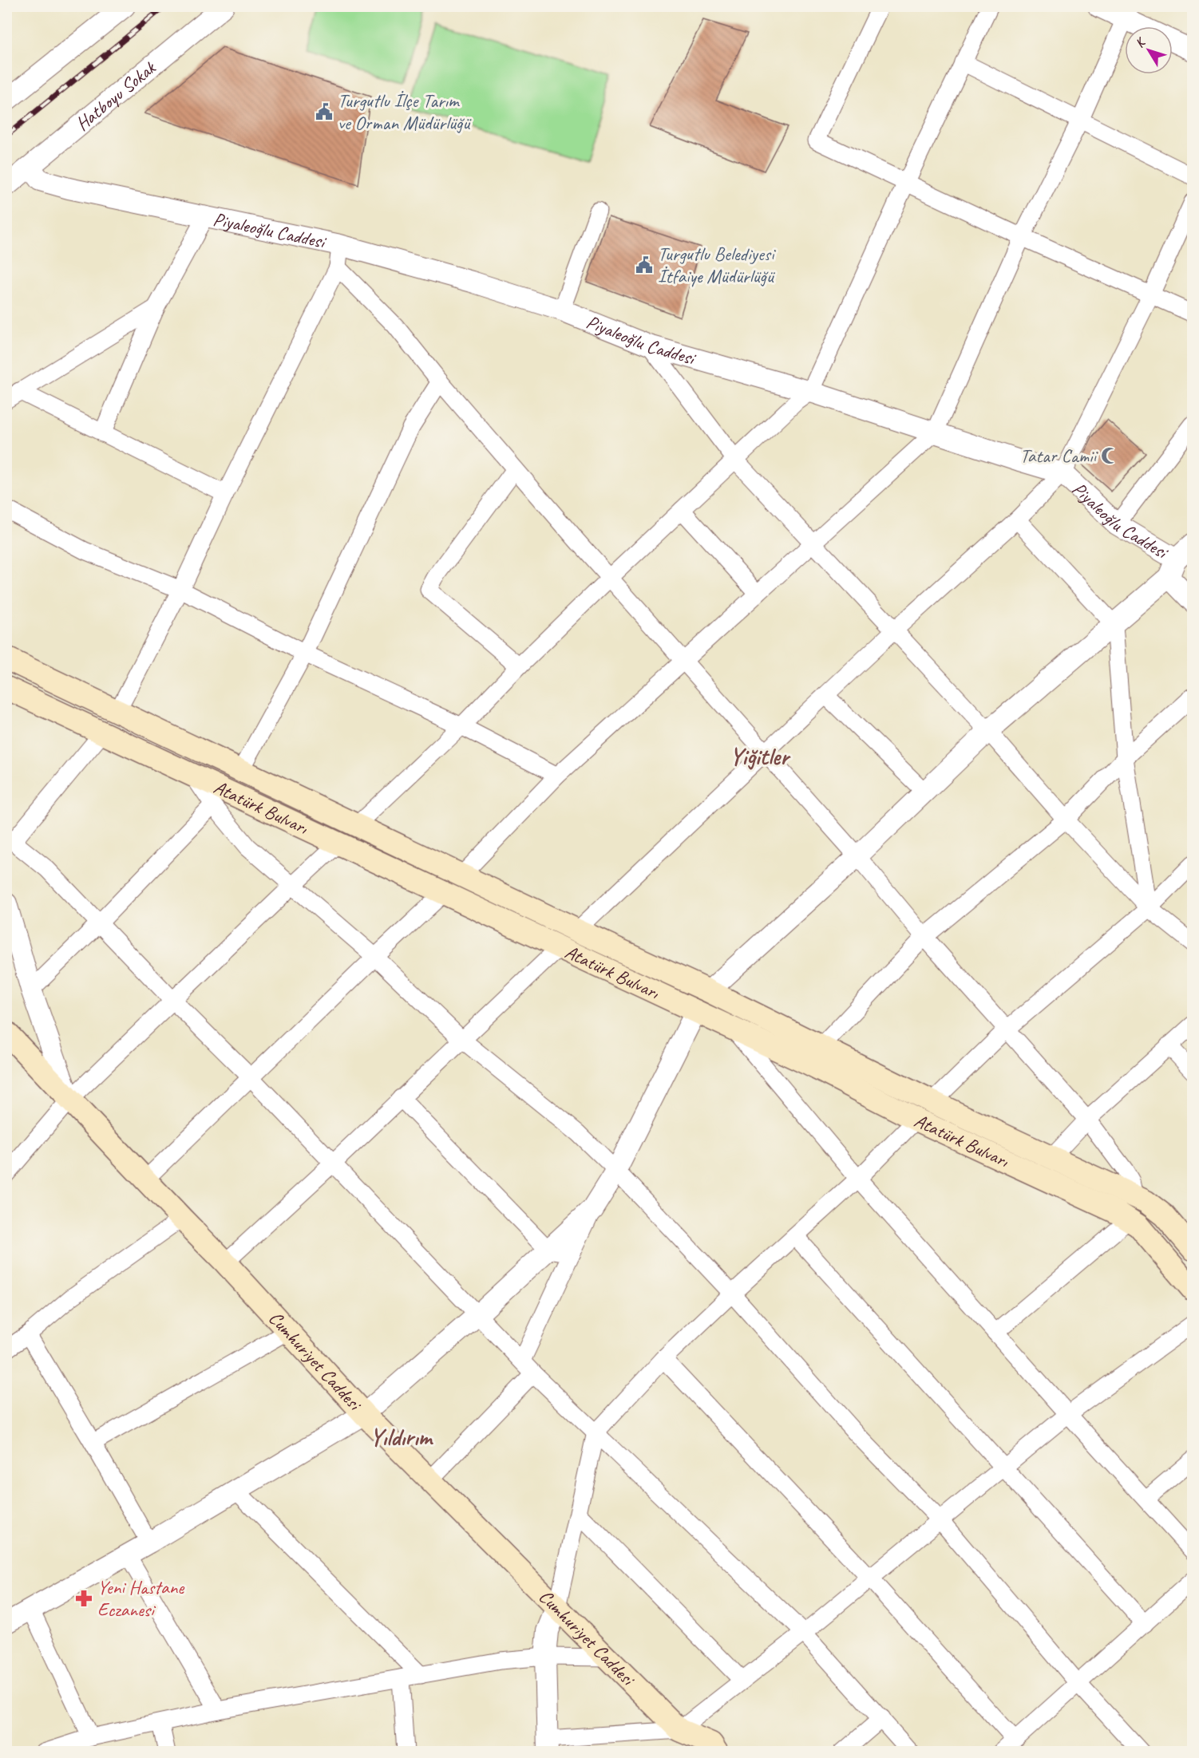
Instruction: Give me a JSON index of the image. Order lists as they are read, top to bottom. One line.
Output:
{"streets":{"main road":["Atatürk Bulvarı","Cumhuriyet Caddesi"],"street":["Hatboyu Sokak","Piyaleoğlu Caddesi"]},"crossings":[["Hatboyu Sokak","Piyaleoğlu Caddesi"]],"districts":["Yiğitler","Yıldırım"],"places":{"public building":["Turgutlu İlçe Tarım ve Orman Müdürlüğü","Turgutlu Belediyesi İtfaiye Müdürlüğü"],"mosque":["Tatar Camii"],"pharmacy":["Yeni Hastane Eczanesi"]},"north":"top left"}
